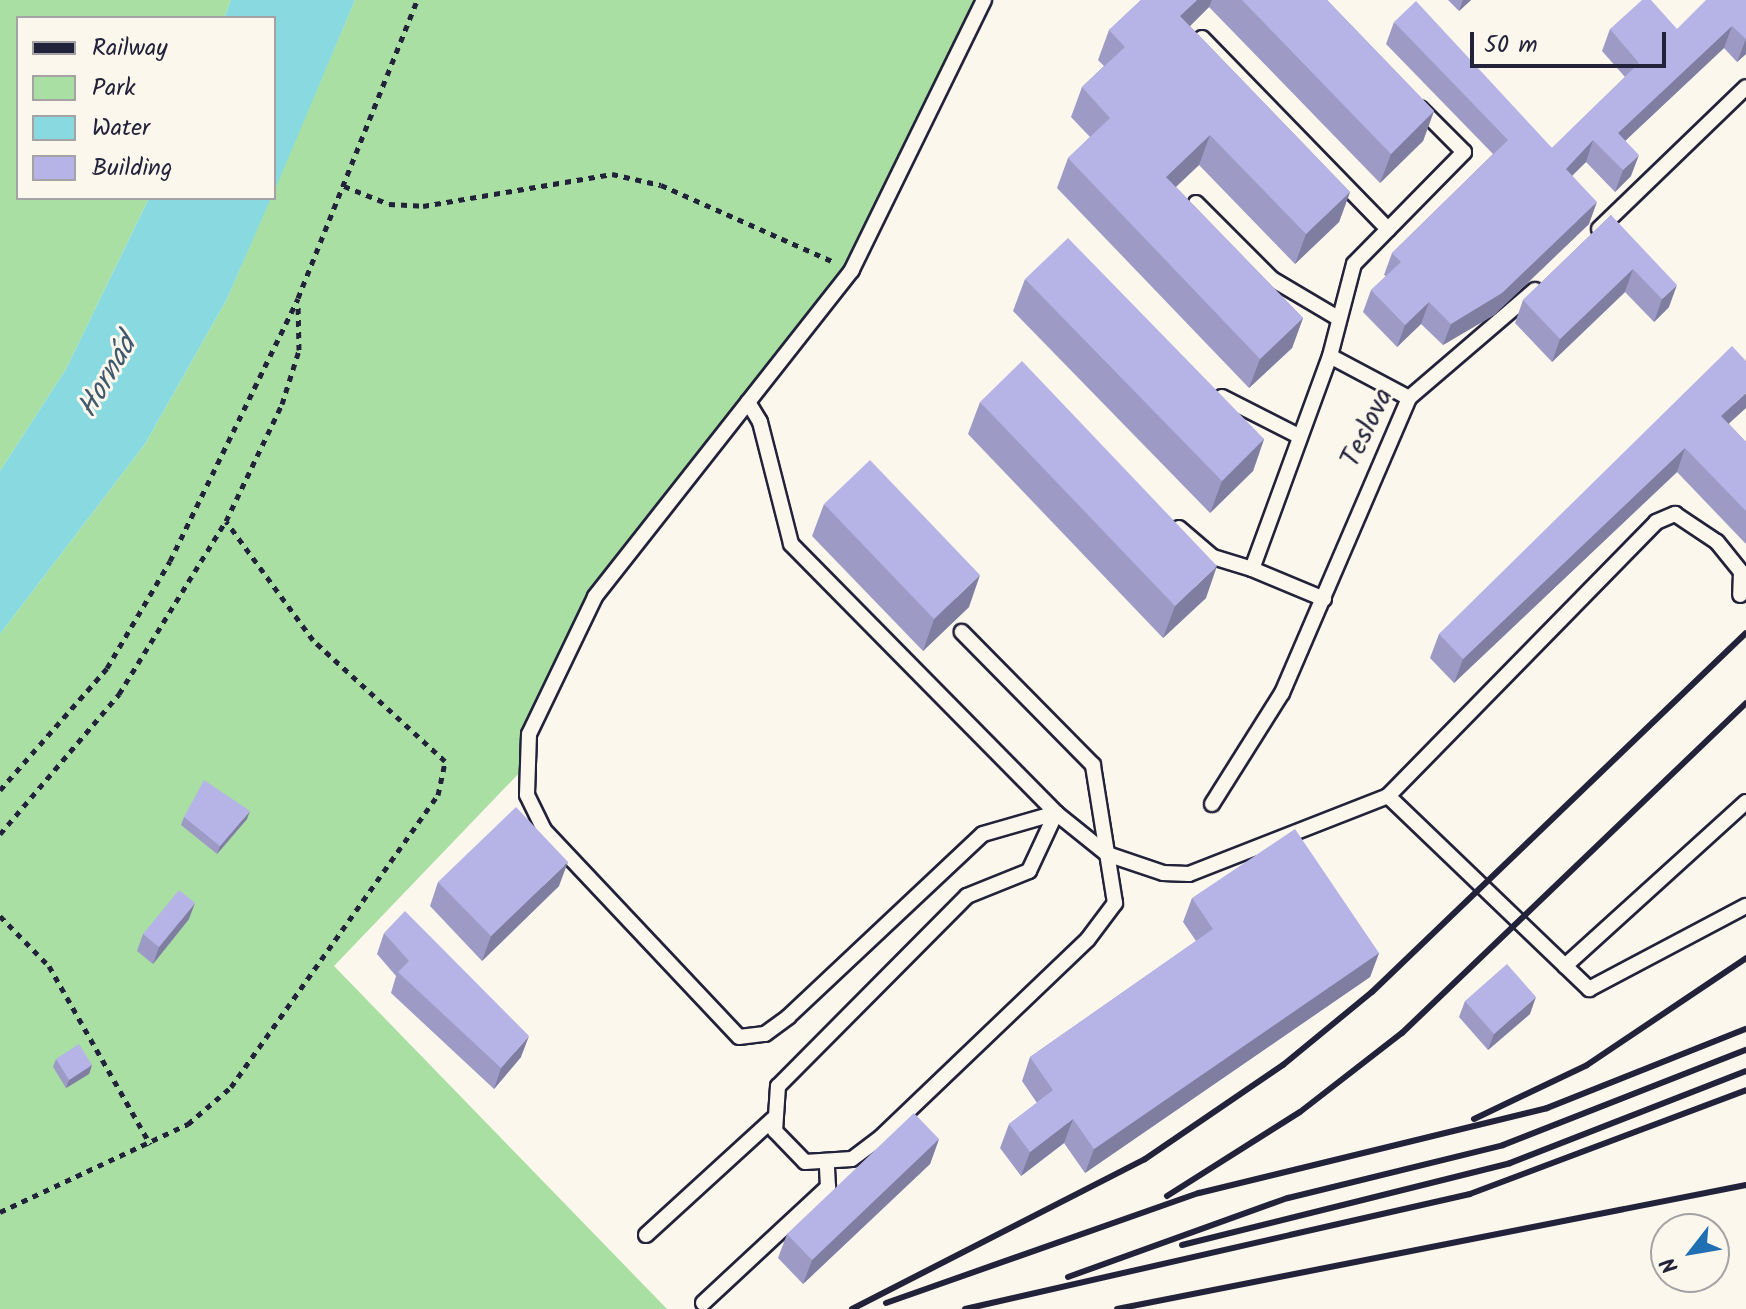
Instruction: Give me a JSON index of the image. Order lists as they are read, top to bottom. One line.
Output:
{"streets":{"lane":["Teslova"]},"water":["Hornád"],"legend":["Railway","Park","Water","Building"],"scale_bar":"50 m","north":"bottom left"}
